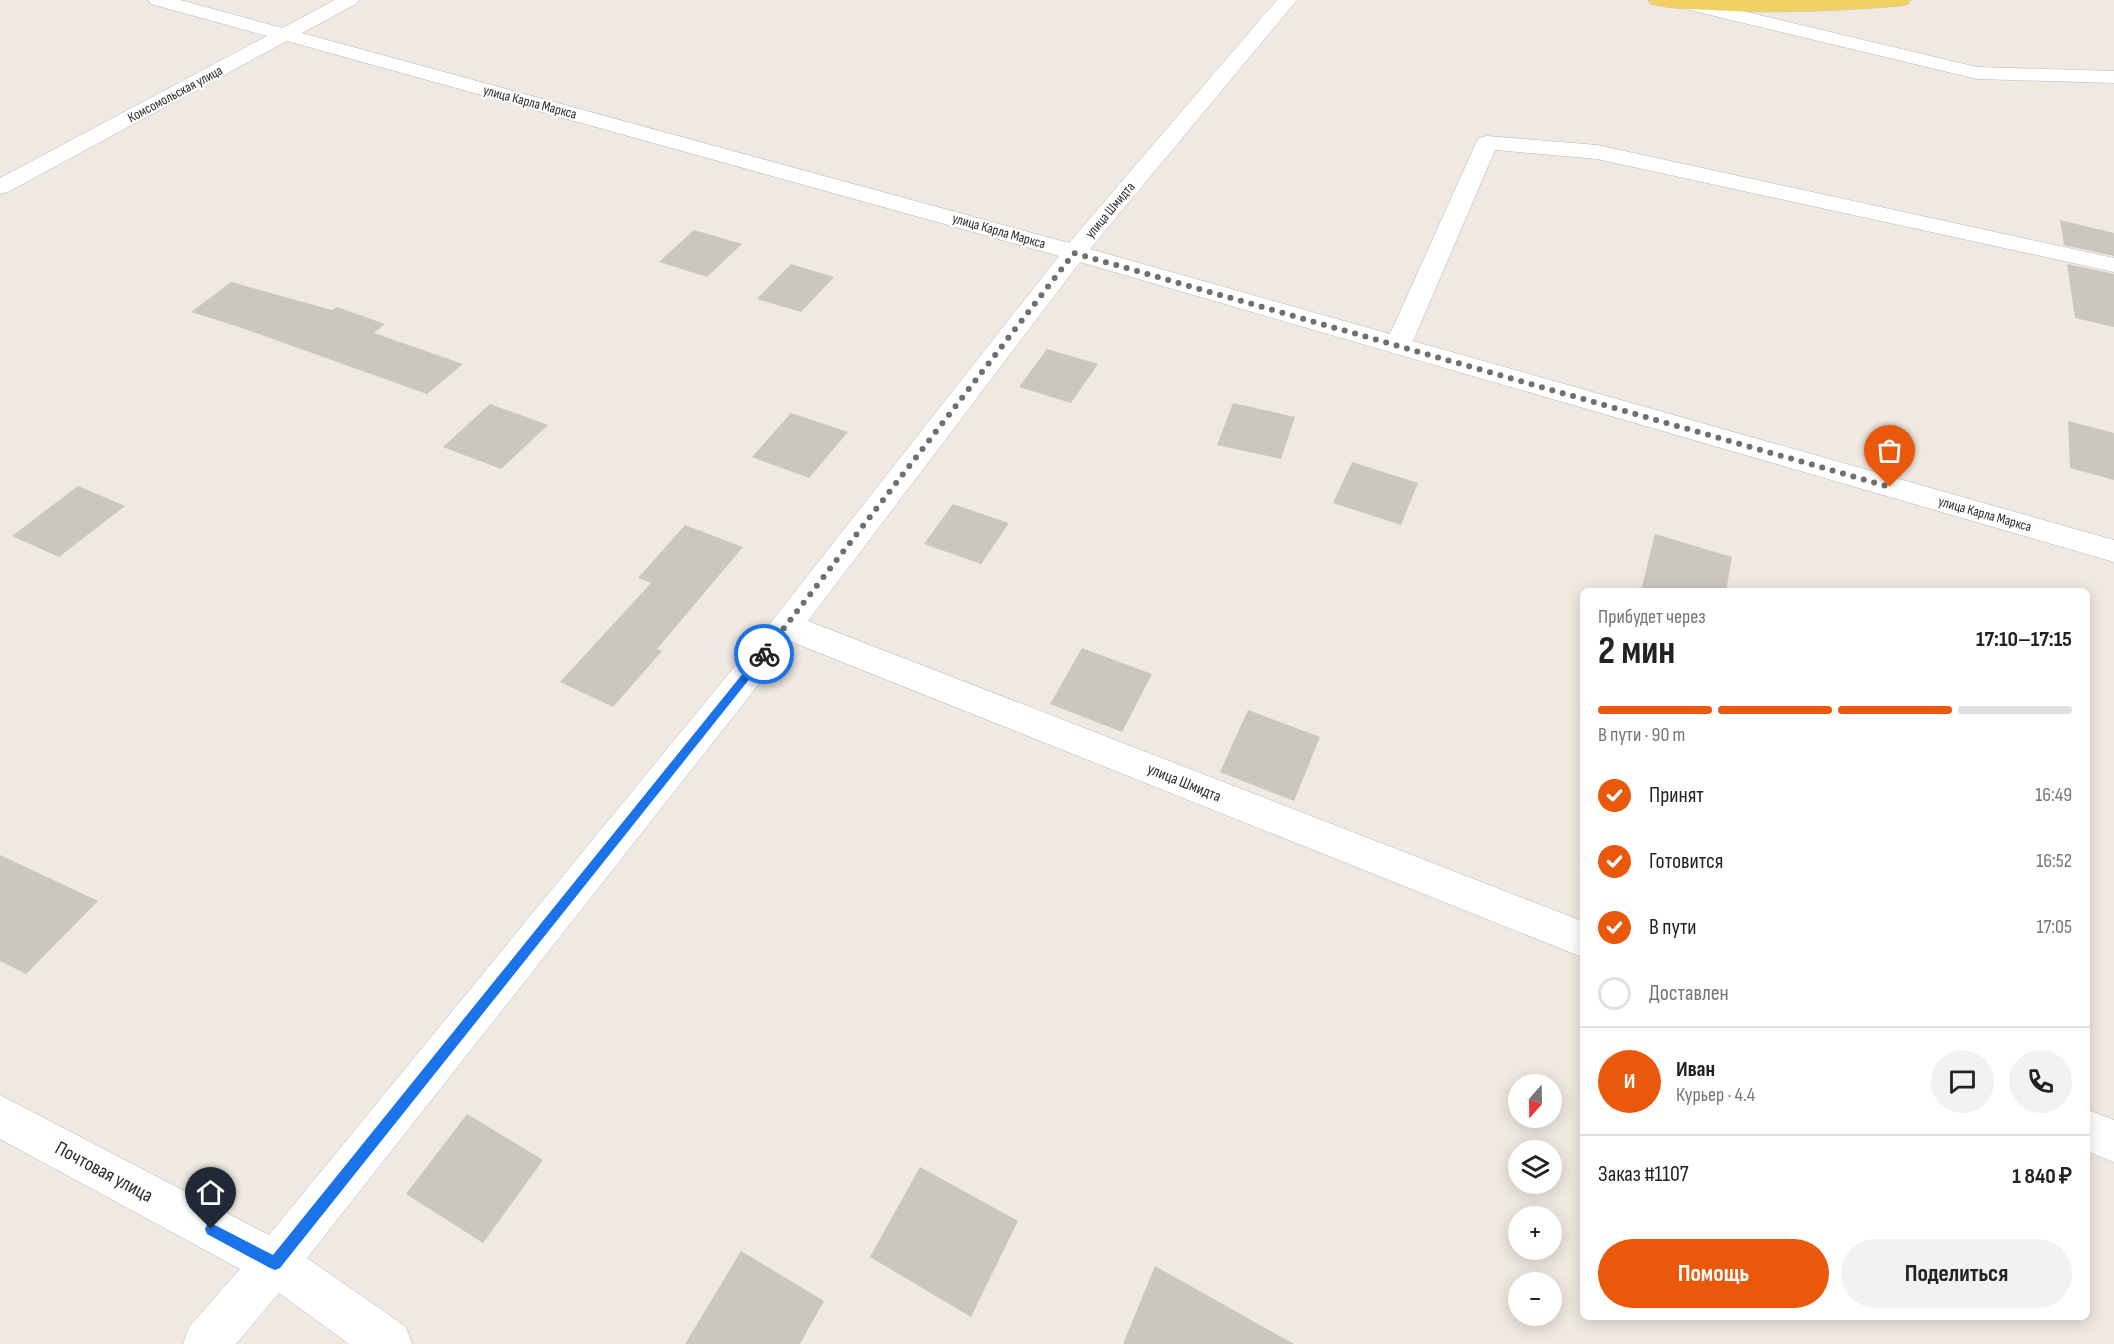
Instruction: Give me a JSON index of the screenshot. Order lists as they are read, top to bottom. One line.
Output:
{"streets":{"street":["Комсомольская улица","улица Карла Маркса","улица Шмидта","Почтовая улица"]},"crossings":[["Комсомольская улица","улица Карла Маркса"],["улица Карла Маркса","улица Шмидта"],["улица Шмидта","Почтовая улица"]],"north":"bottom","page":{"heading":["2 мин","Прибудет через","17:10–17:15"],"panel":["Иван","Курьер · 4.4","Заказ #1107","1 840 ₽"],"bar":"В пути · 90 m","list":[["Принят","16:49"],["Готовится","16:52"],["В пути","17:05"],"Доставлен"],"round":"И","map_buttons":["+","−"],"buttons":["Помощь","Поделиться"]}}
